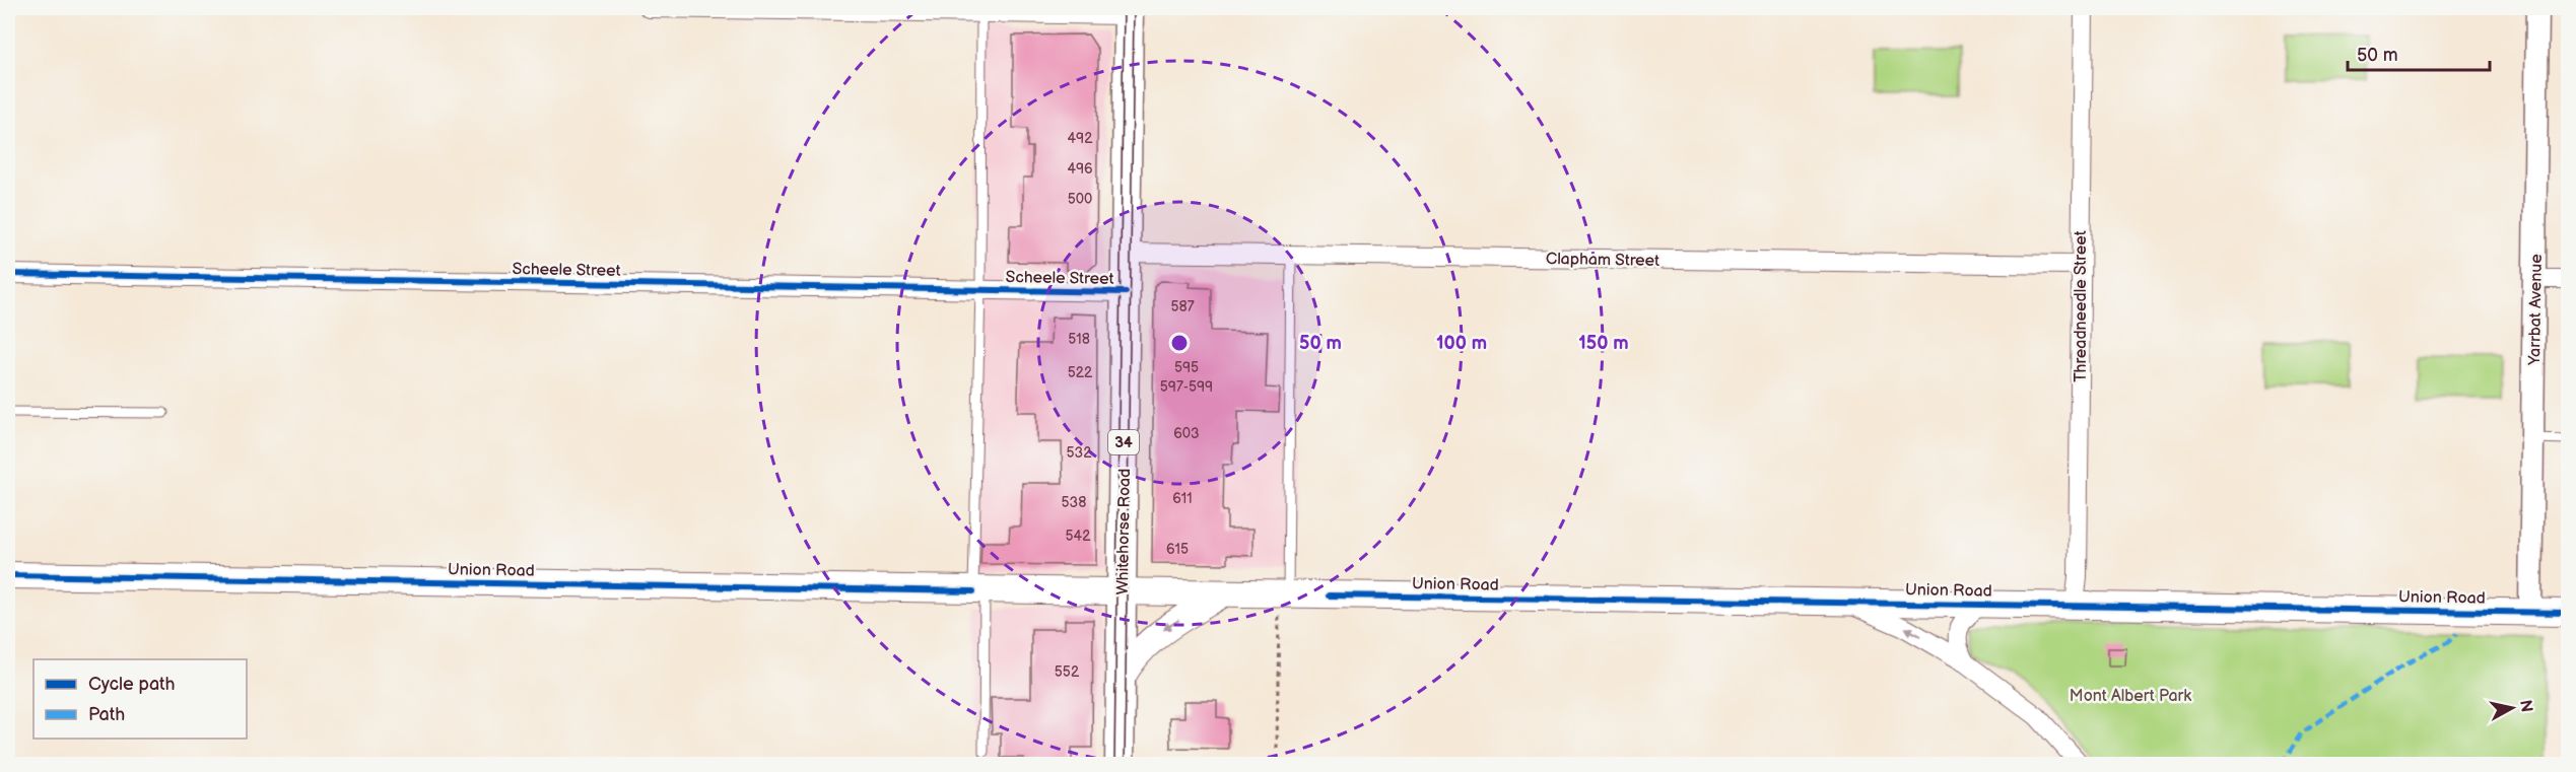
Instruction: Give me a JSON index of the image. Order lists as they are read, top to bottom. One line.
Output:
{"streets":{"main road":["34","Whitehorse Road","Union Road"],"street":["Clapham Street","Scheele Street","Threadneedle Street","Yarrbat Avenue"]},"crossings":[["Clapham Street","Threadneedle Street"],["Clapham Street","Whitehorse Road"],["Scheele Street","Whitehorse Road"],["Threadneedle Street","Union Road"],["Yarrbat Avenue","Union Road"],["Whitehorse Road","Union Road"]],"parks":["Mont Albert Park"],"house_numbers":["492","496","500","587","518","595","522","597-599","603","532","611","538","542","615","552"],"legend":["Cycle path","Path"],"scale_bar":"50 m","north":"right","rings":["50 m","100 m","150 m"]}
